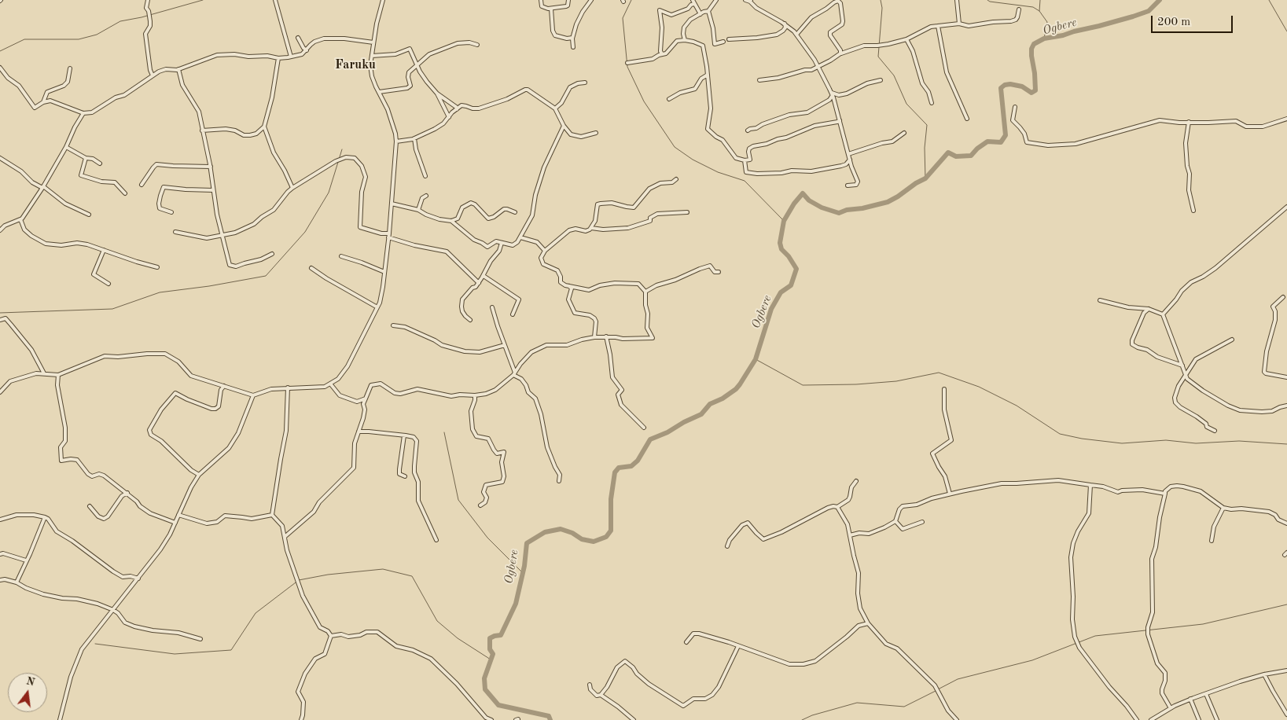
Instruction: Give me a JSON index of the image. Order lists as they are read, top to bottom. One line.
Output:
{"districts":["Faruku"],"water":["Ogbere"],"scale_bar":"200 m","north":"top"}
